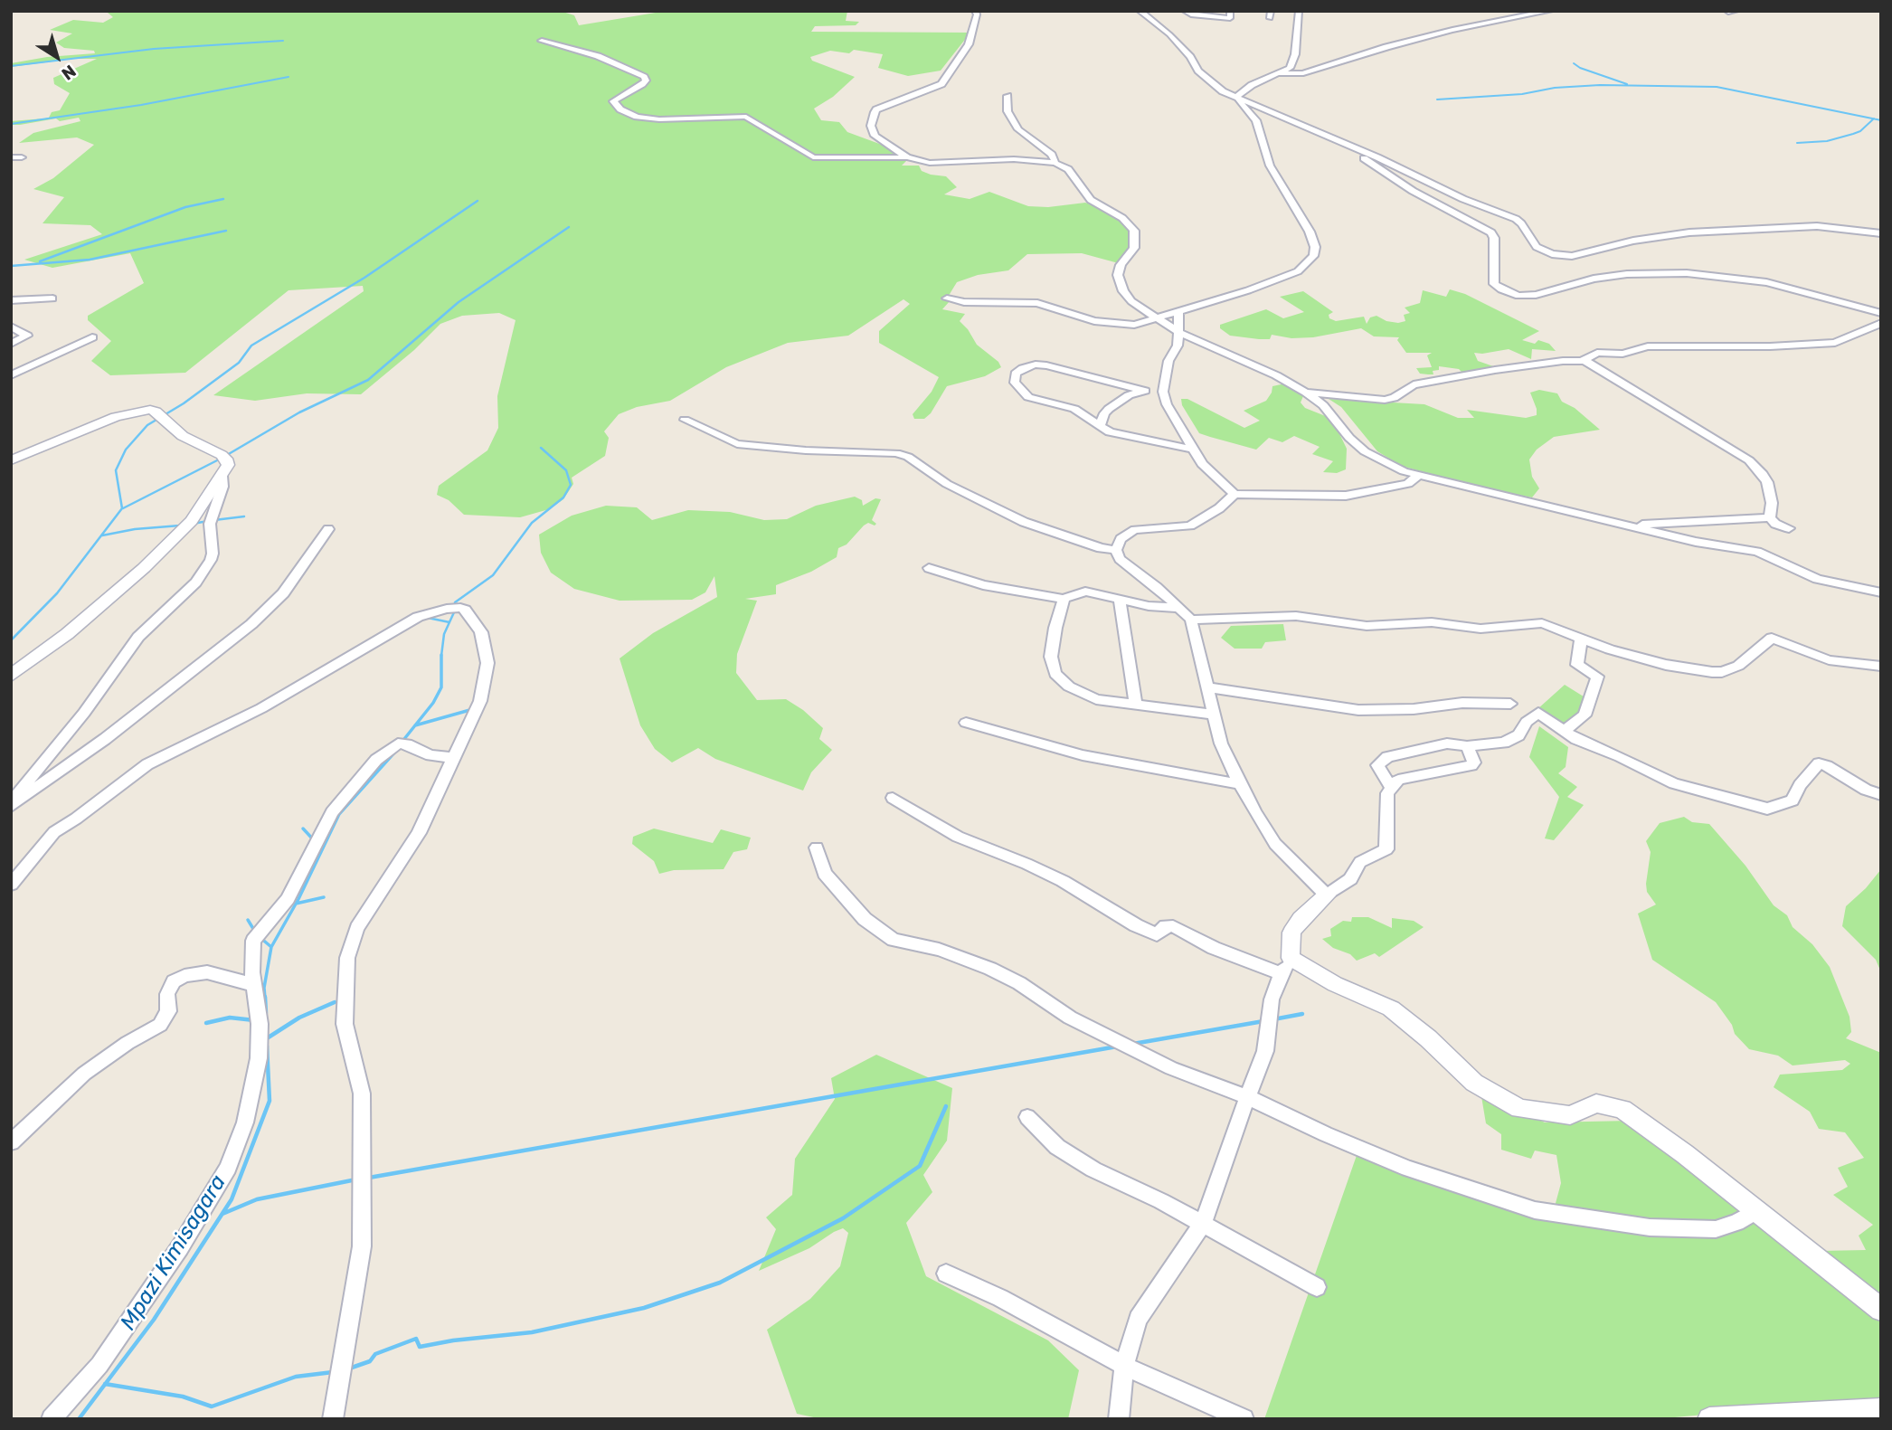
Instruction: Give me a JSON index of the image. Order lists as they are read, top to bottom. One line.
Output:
{"water":["Mpazi Kimisagara"],"north":"bottom right"}
